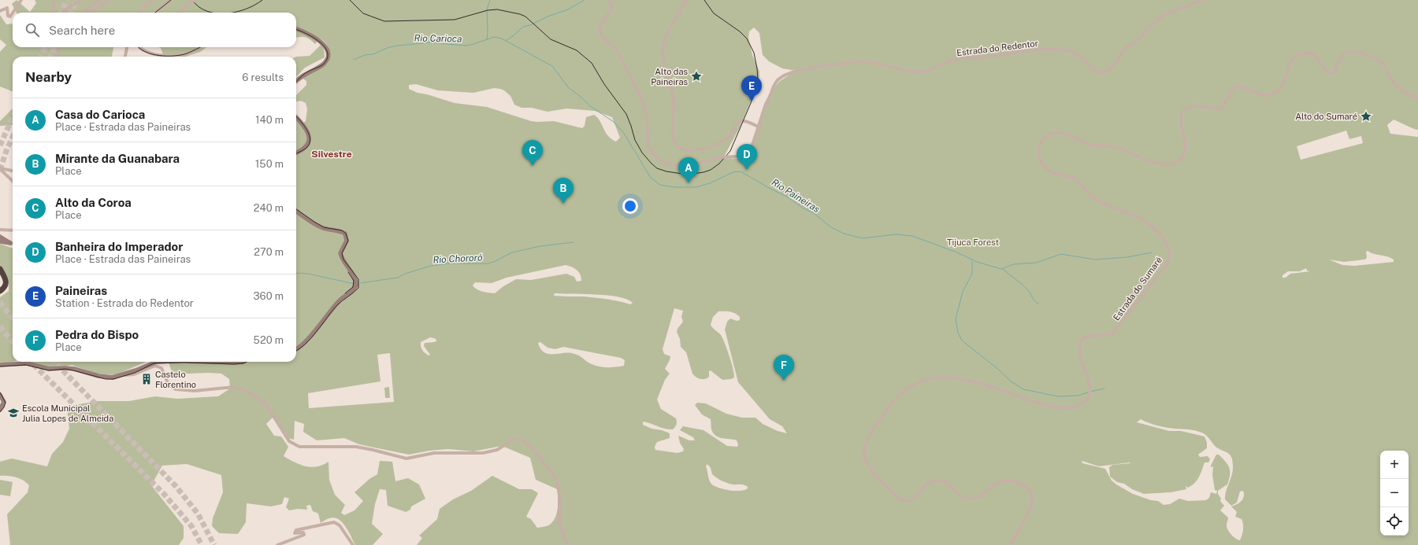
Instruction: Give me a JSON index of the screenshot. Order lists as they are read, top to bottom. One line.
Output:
{"streets":{"street":["Estrada do Redentor","Estrada do Sumaré"]},"districts":["Silvestre"],"water":["Rio Carioca","Rio Paineiras","Rio Chororó"],"parks":["Tijuca Forest"],"places":{"place":["Alto das Paineiras","Alto do Sumaré"],"building":["Castelo Florentino"],"school or university":["Escola Municipal Julia Lopes de Almeida"]},"page":{"search":"Search here","heading":["Nearby","6 results"],"pins":["E","C","D","A","B","F"],"list":[{"mark":"A","name":"Casa do Carioca","note":"Place · Estrada das Paineiras","value":"140 m"},{"mark":"B","name":"Mirante da Guanabara","note":"Place","value":"150 m"},{"mark":"C","name":"Alto da Coroa","note":"Place","value":"240 m"},{"mark":"D","name":"Banheira do Imperador","note":"Place · Estrada das Paineiras","value":"270 m"},{"mark":"E","name":"Paineiras","note":"Station · Estrada do Redentor","value":"360 m"},{"mark":"F","name":"Pedra do Bispo","note":"Place","value":"520 m"}],"map_buttons":["+","−"]}}
